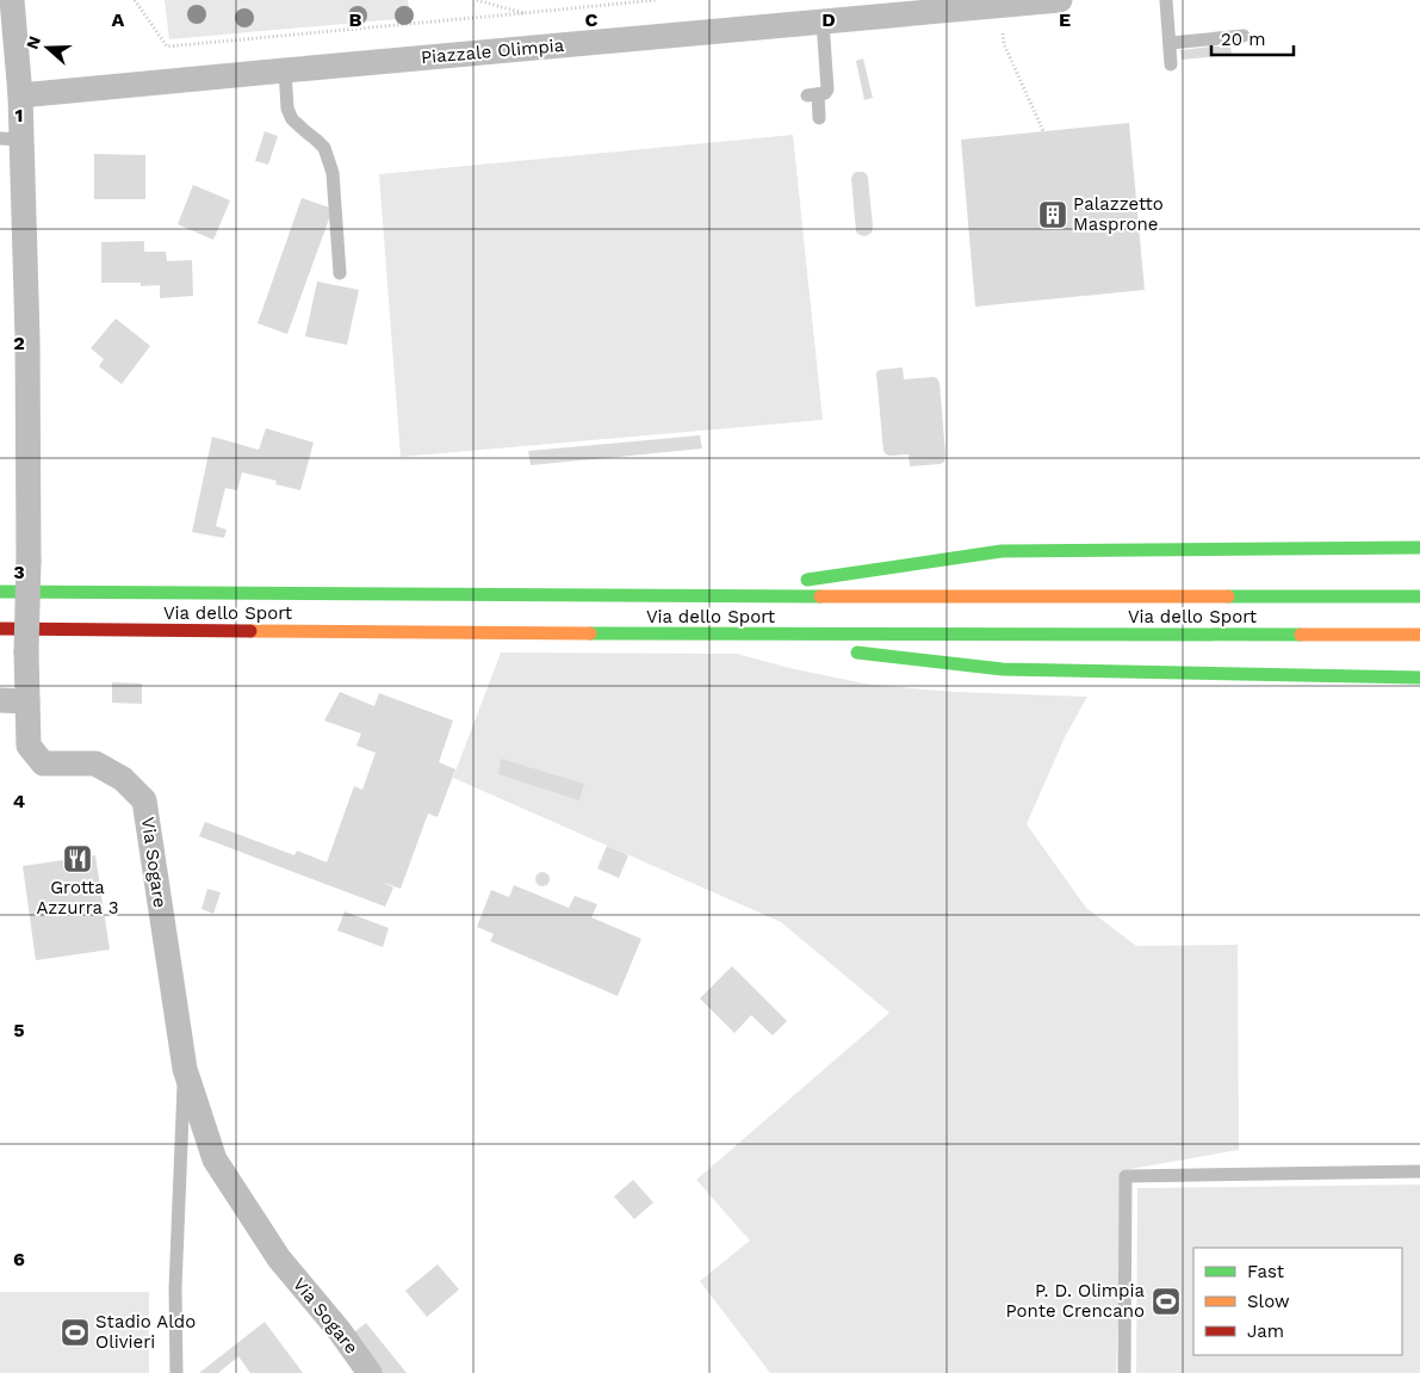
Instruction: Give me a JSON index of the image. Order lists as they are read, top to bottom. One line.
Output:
{"streets":{"street":["Piazzale Olimpia","Via dello Sport","Via Sogare"]},"places":{"building":["Palazzetto Masprone"],"restaurant":["Grotta Azzurra 3"],"sports":["P. D. Olimpia Ponte Crencano","Stadio Aldo Olivieri"]},"legend":["Fast","Slow","Jam"],"scale_bar":"20 m","north":"left","grid":{"columns":["A","B","C","D","E"],"rows":["1","2","3","4","5","6"]}}
